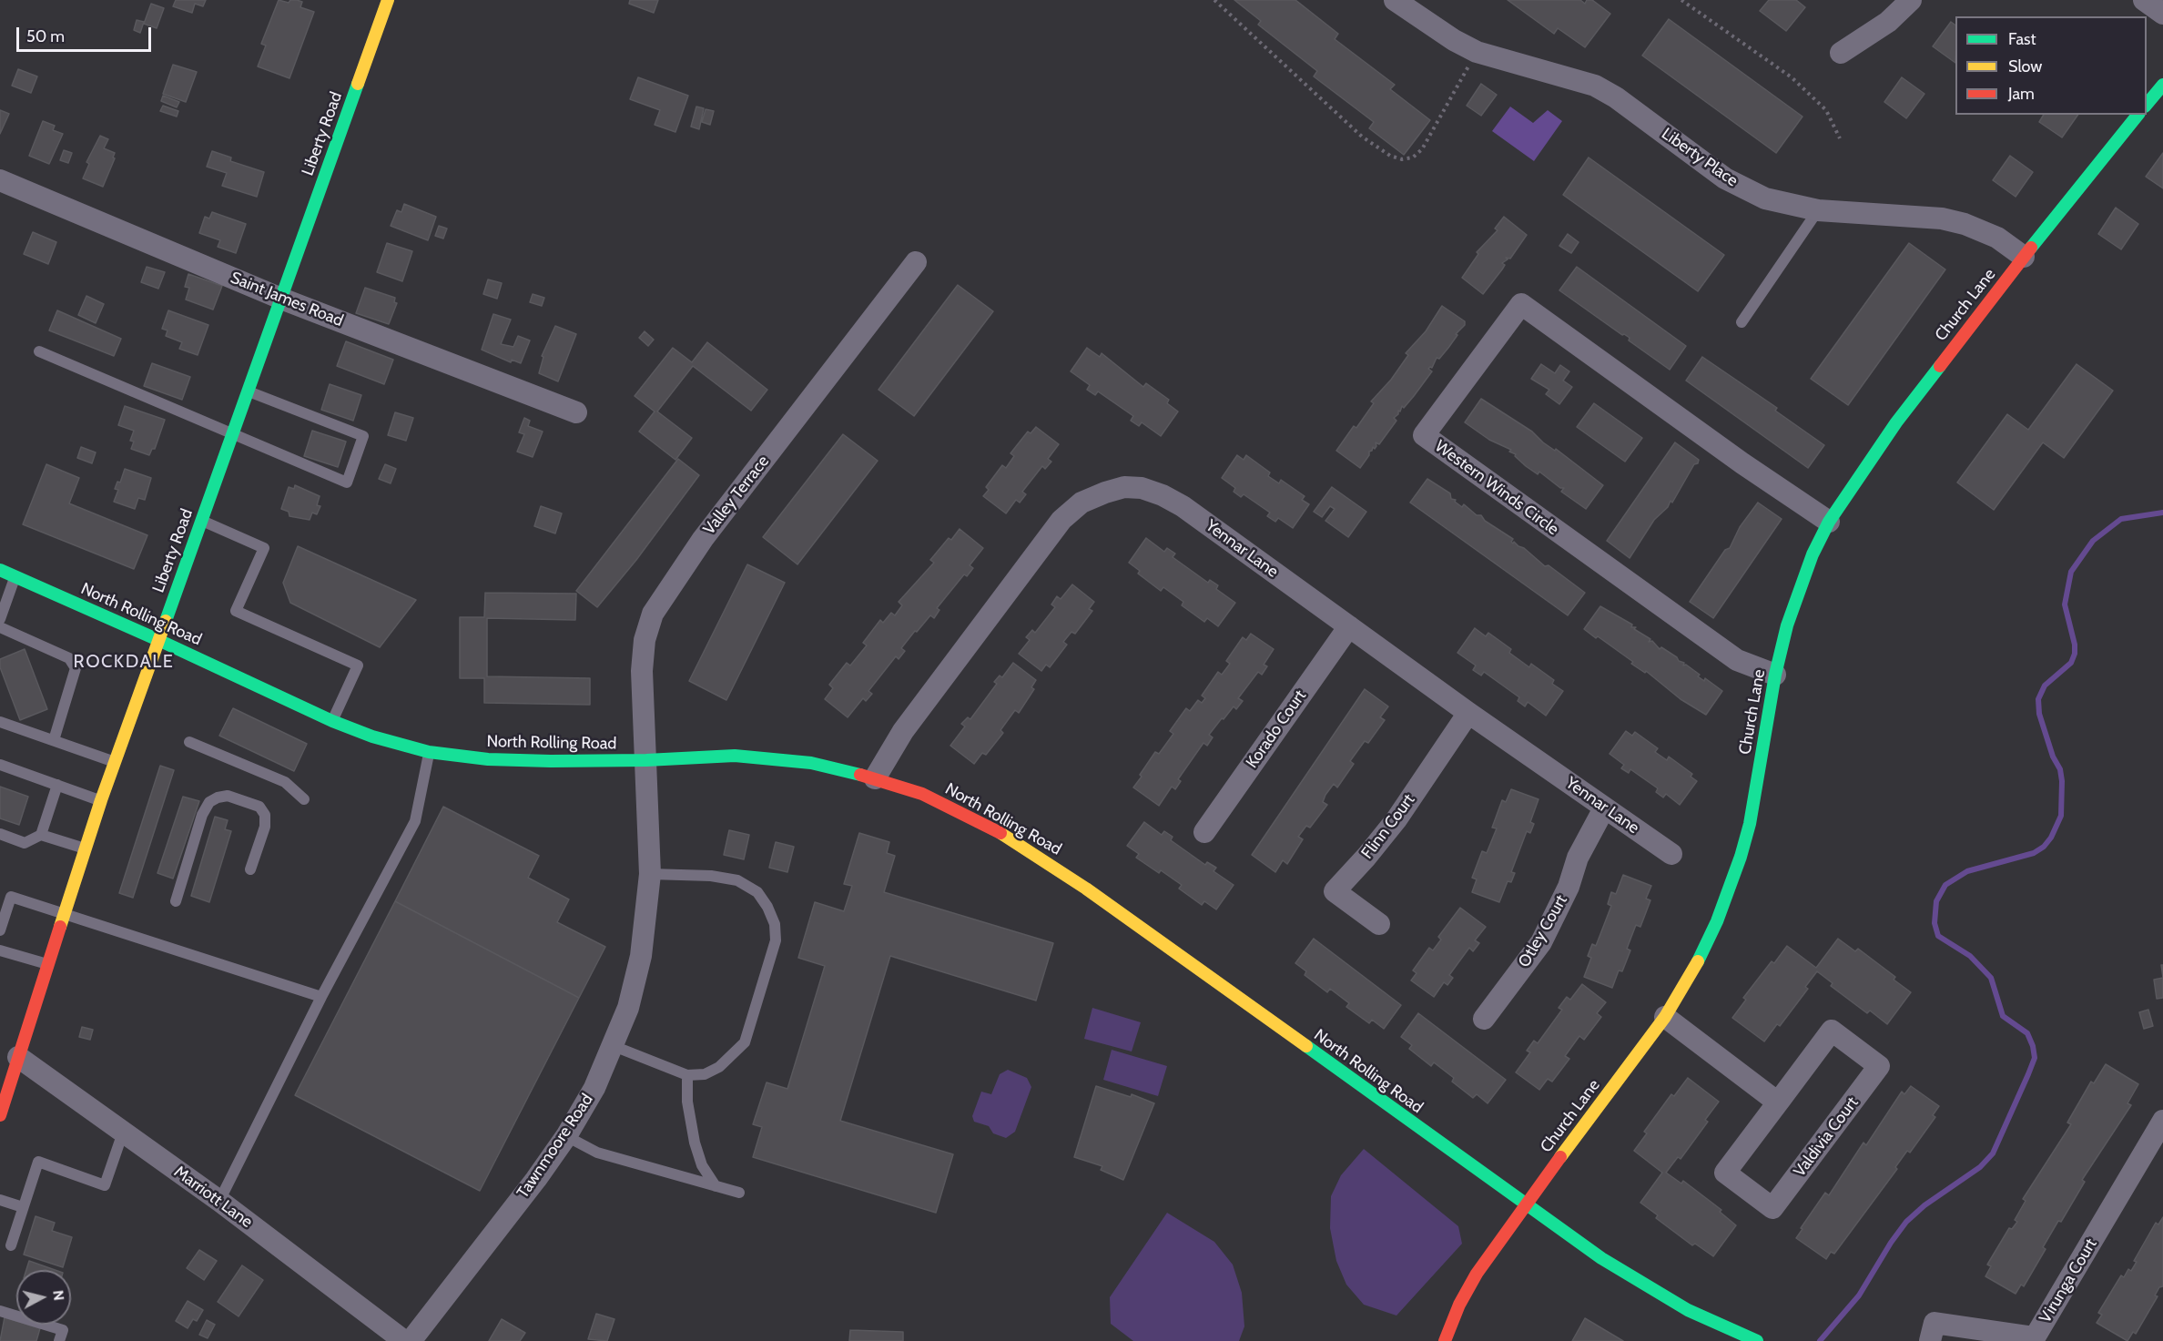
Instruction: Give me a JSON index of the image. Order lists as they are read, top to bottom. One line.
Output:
{"streets":{"street":["Liberty Road","Liberty Place","Saint James Road","Church Lane","Western Winds Circle","Valley Terrace","Yennar Lane","North Rolling Road","Korado Court","Flinn Court","Otley Court","Valdivia Court","Tawnmoore Road","Marriott Lane","Virunga Court"]},"crossings":[["Liberty Road","Saint James Road"],["Liberty Road","North Rolling Road"],["Liberty Road","Marriott Lane"],["Liberty Place","Church Lane"],["Church Lane","Western Winds Circle"],["Church Lane","North Rolling Road"],["Valley Terrace","North Rolling Road"],["Valley Terrace","Tawnmoore Road"],["Yennar Lane","North Rolling Road"],["Yennar Lane","Korado Court"],["Yennar Lane","Flinn Court"],["Yennar Lane","Otley Court"],["North Rolling Road","Tawnmoore Road"]],"districts":["ROCKDALE"],"legend":["Fast","Slow","Jam"],"scale_bar":"50 m","north":"right"}
